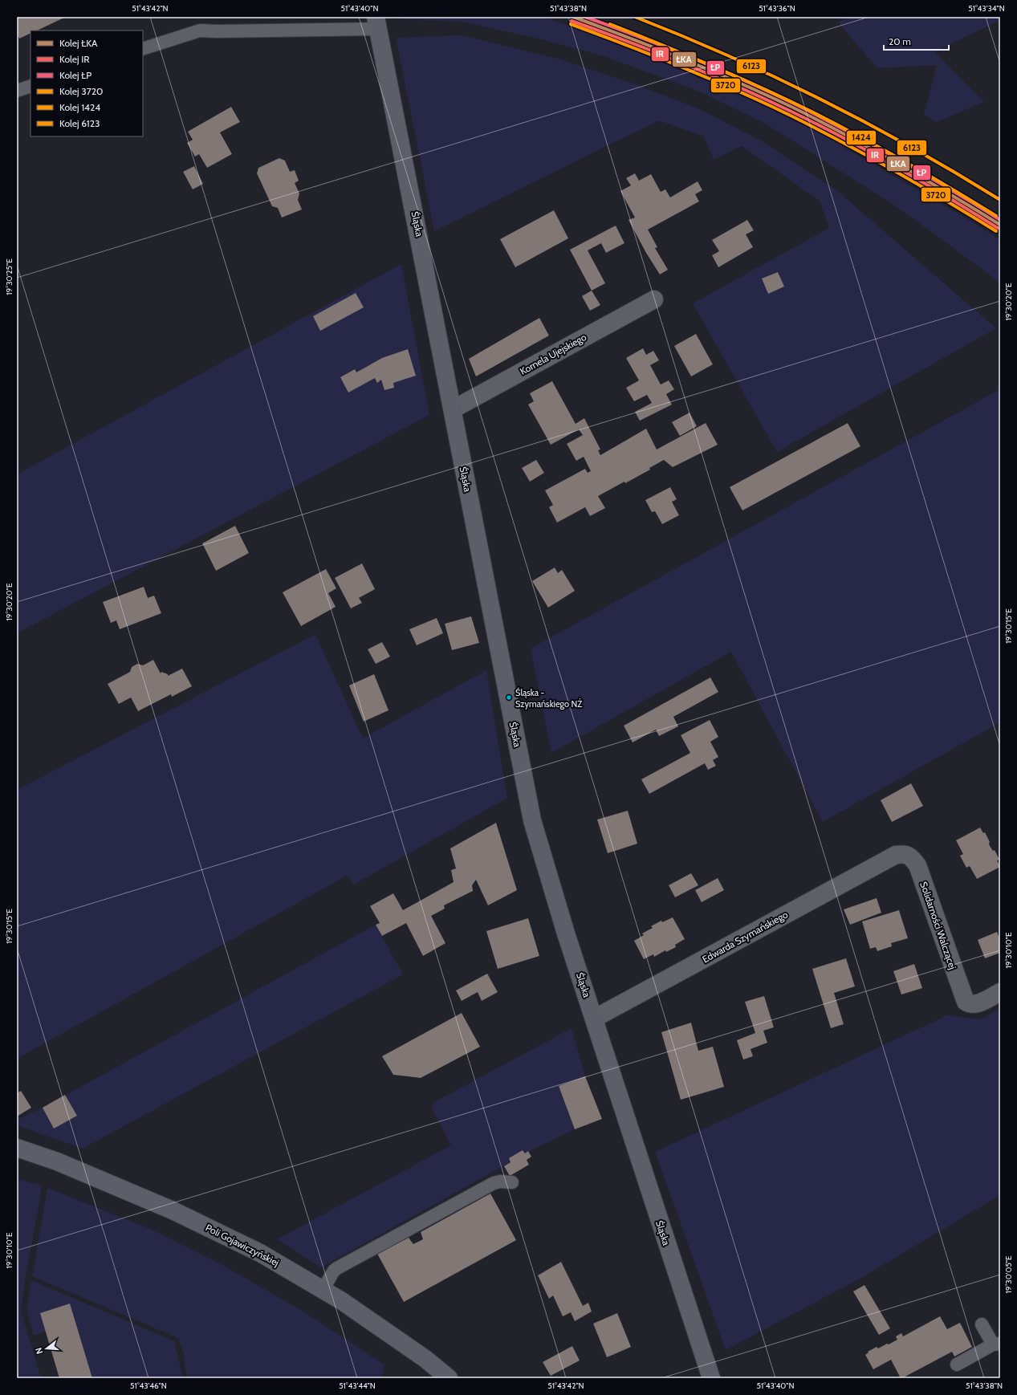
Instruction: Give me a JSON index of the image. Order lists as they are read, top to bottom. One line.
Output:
{"streets":{"street":["Śląska","Kornela Ujejskiego","Solidarności Walczącej","Edwarda Szymańskiego","Poli Gojawiczyńskiej"]},"crossings":[["Śląska","Kornela Ujejskiego"],["Śląska","Edwarda Szymańskiego"],["Solidarności Walczącej","Edwarda Szymańskiego"]],"places":["Śląska - Szymańskiego NŻ"],"lines":["rail line ŁKA","rail line ŁP","rail line 6123","rail line IR","rail line 3720","rail line 1424"],"legend":["Kolej ŁKA","Kolej IR","Kolej ŁP","Kolej 3720","Kolej 1424","Kolej 6123"],"scale_bar":"20 m","north":"left","coordinates":["51°43'42\"N","51°43'40\"N","51°43'38\"N","51°43'36\"N","51°43'34\"N","19°30'25\"E","19°30'20\"E","19°30'15\"E","19°30'10\"E","19°30'05\"E","51°43'46\"N","51°43'44\"N"]}
